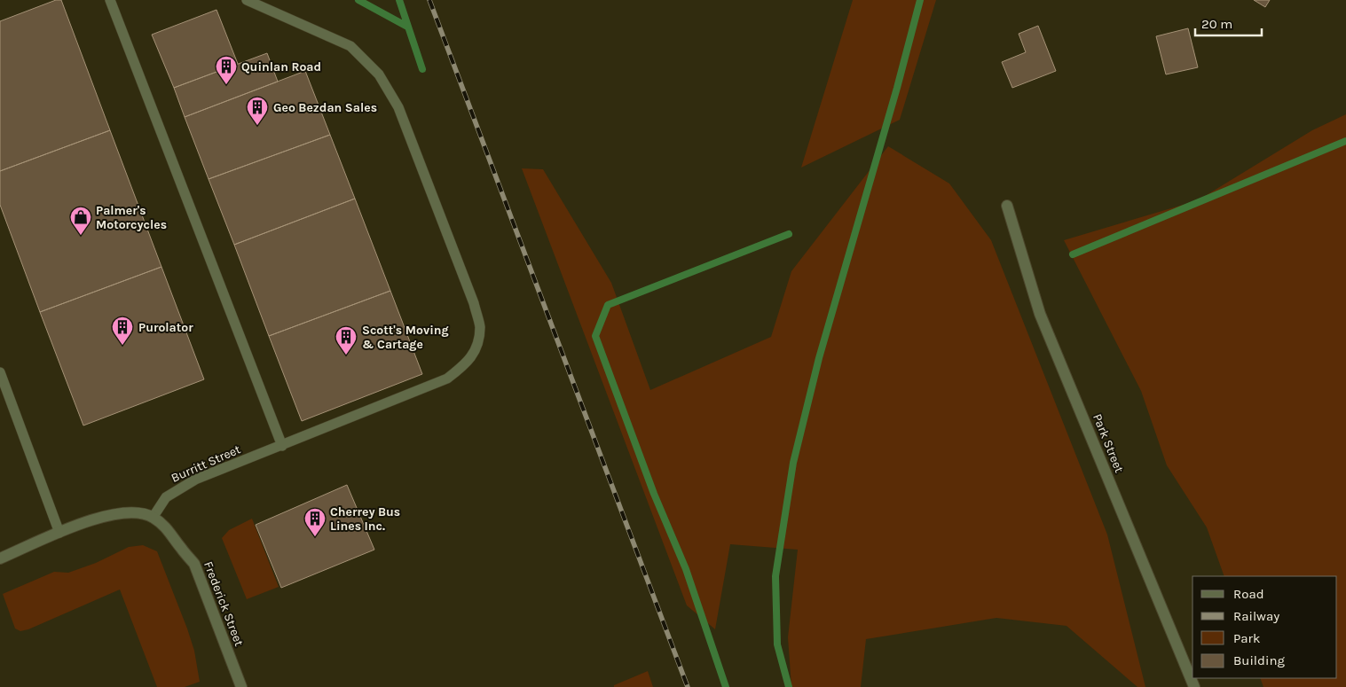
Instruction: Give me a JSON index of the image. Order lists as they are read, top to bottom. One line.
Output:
{"streets":{"street":["Park Street","Frederick Street"],"lane":["Burritt Street"]},"crossings":[["Burritt Street","Frederick Street"]],"places":{"building":["Quinlan Road","Geo Bezdan Sales","Purolator","Scott's Moving & Cartage","Cherrey Bus Lines Inc."],"shop":["Palmer's Motorcycles"]},"legend":["Road","Railway","Park","Building"],"scale_bar":"20 m"}
